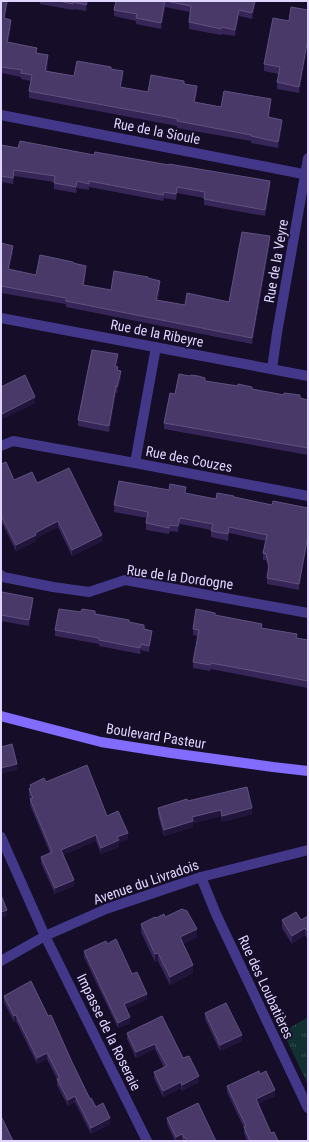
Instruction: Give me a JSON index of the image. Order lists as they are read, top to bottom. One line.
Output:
{"streets":{"main road":["Boulevard Pasteur"],"street":["Rue de la Sioule","Rue de la Veyre","Rue de la Ribeyre","Rue des Couzes","Rue de la Dordogne","Avenue du Livradois","Rue des Loubatières","Impasse de la Roseraie"]},"crossings":[["Rue de la Sioule","Rue de la Veyre"],["Rue de la Veyre","Rue de la Ribeyre"],["Rue de la Ribeyre","Rue des Couzes"],["Avenue du Livradois","Rue des Loubatières"],["Avenue du Livradois","Impasse de la Roseraie"]]}
